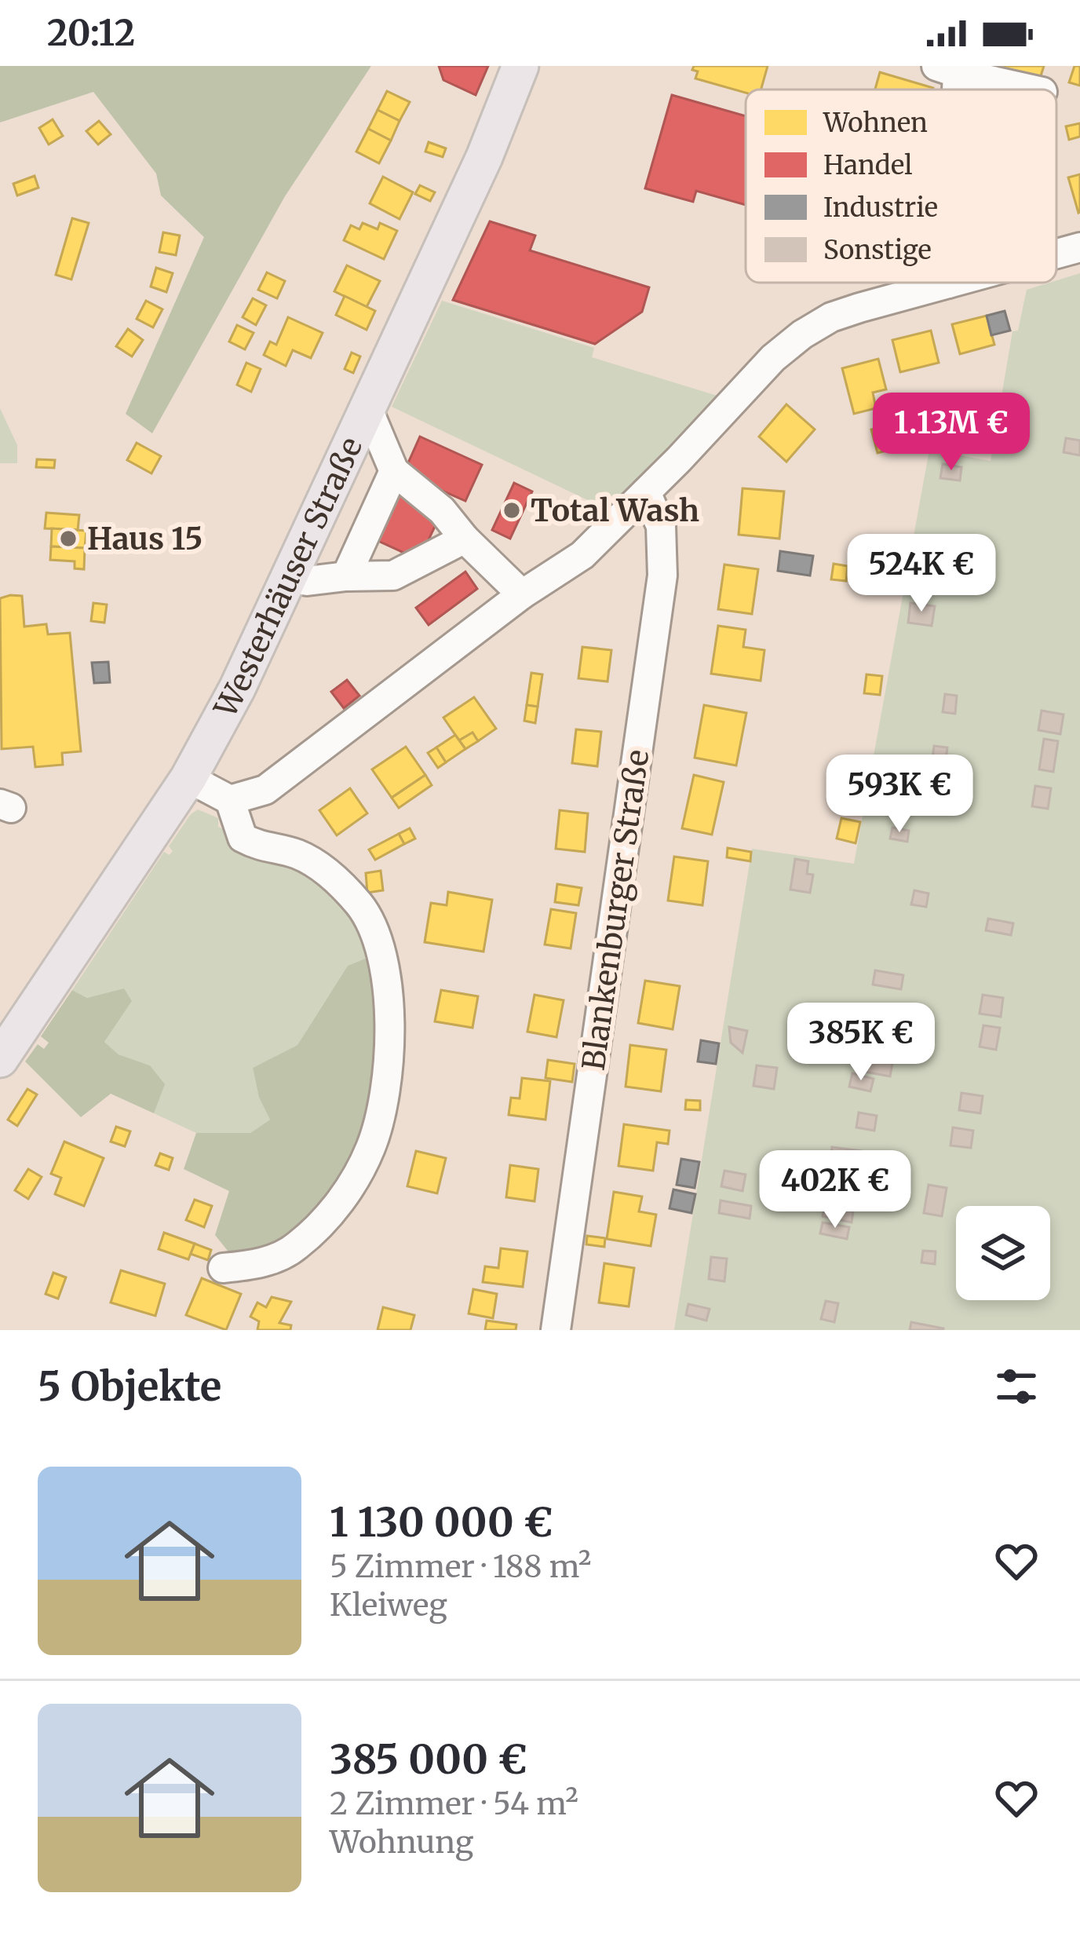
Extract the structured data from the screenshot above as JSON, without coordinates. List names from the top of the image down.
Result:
{
  "streets": {
    "main road": ["Westerhäuser Straße"],
    "street": ["Blankenburger Straße"]
  },
  "places": ["Total Wash", "Haus 15"],
  "legend": [
    "Wohnen",
    "Handel",
    "Industrie",
    "Sonstige"
  ],
  "page": {
    "status": "20:12",
    "price": [
      "1.13M €",
      "524K €",
      "593K €",
      "385K €",
      "402K €"
    ],
    "heading": "5 Objekte",
    "list": [
      {
        "name": "1 130 000 €",
        "note": "5 Zimmer · 188 m² · Kleiweg"
      },
      {
        "name": "385 000 €",
        "note": "2 Zimmer · 54 m² · Wohnung"
      }
    ]
  }
}
